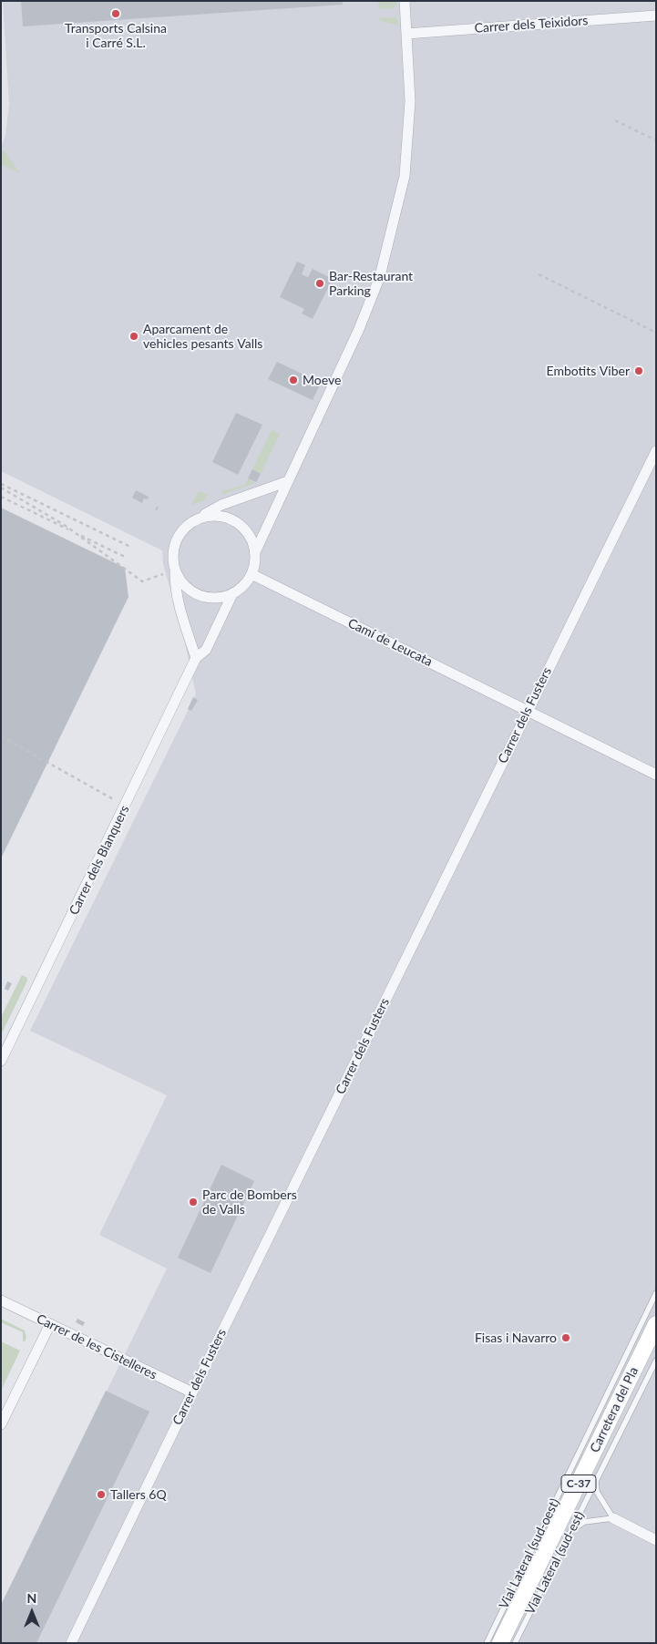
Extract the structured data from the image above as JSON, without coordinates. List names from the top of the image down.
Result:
{
  "streets": {
    "main road": ["Carretera del Pla", "C-37"],
    "street": [
      "Carrer dels Teixidors",
      "Camí de Leucata",
      "Carrer dels Fusters",
      "Carrer dels Blanquers",
      "Carrer de les Cistelleres"
    ],
    "lane": ["Vial Lateral (sud-oest)", "Vial Lateral (sud-est)"]
  },
  "crossings": [
    ["Camí de Leucata", "Carrer dels Fusters"],
    ["Camí de Leucata", "Carrer dels Blanquers"],
    ["Carrer dels Fusters", "Carrer de les Cistelleres"]
  ],
  "places": [
    "Transports Calsina i Carré S.L.",
    "Bar-Restaurant Parking",
    "Aparcament de vehicles pesants Valls",
    "Embotits Viber",
    "Moeve",
    "Parc de Bombers de Valls",
    "Fisas i Navarro",
    "Tallers 6Q"
  ],
  "north": "top"
}
